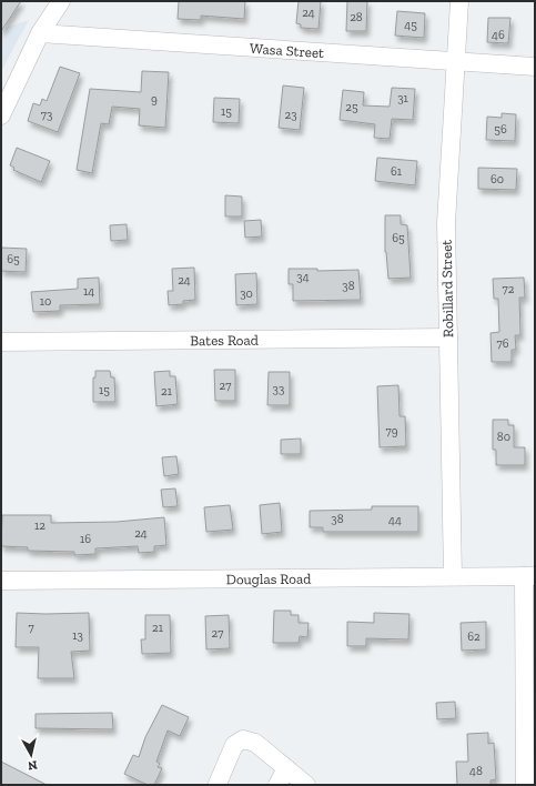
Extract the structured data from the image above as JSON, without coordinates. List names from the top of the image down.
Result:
{
  "streets": {
    "street": [
      "Wasa Street",
      "Robillard Street",
      "Bates Road",
      "Douglas Road"
    ]
  },
  "crossings": [
    ["Wasa Street", "Robillard Street"],
    ["Robillard Street", "Bates Road"],
    ["Robillard Street", "Douglas Road"]
  ],
  "house_numbers": [
    "24",
    "28",
    "45",
    "46",
    "31",
    "9",
    "25",
    "15",
    "73",
    "23",
    "56",
    "61",
    "60",
    "65",
    "65",
    "34",
    "24",
    "38",
    "72",
    "14",
    "30",
    "10",
    "76",
    "27",
    "33",
    "15",
    "21",
    "79",
    "80",
    "38",
    "44",
    "12",
    "24",
    "16",
    "7",
    "21",
    "27",
    "13",
    "62",
    "48"
  ],
  "north": "bottom"
}
